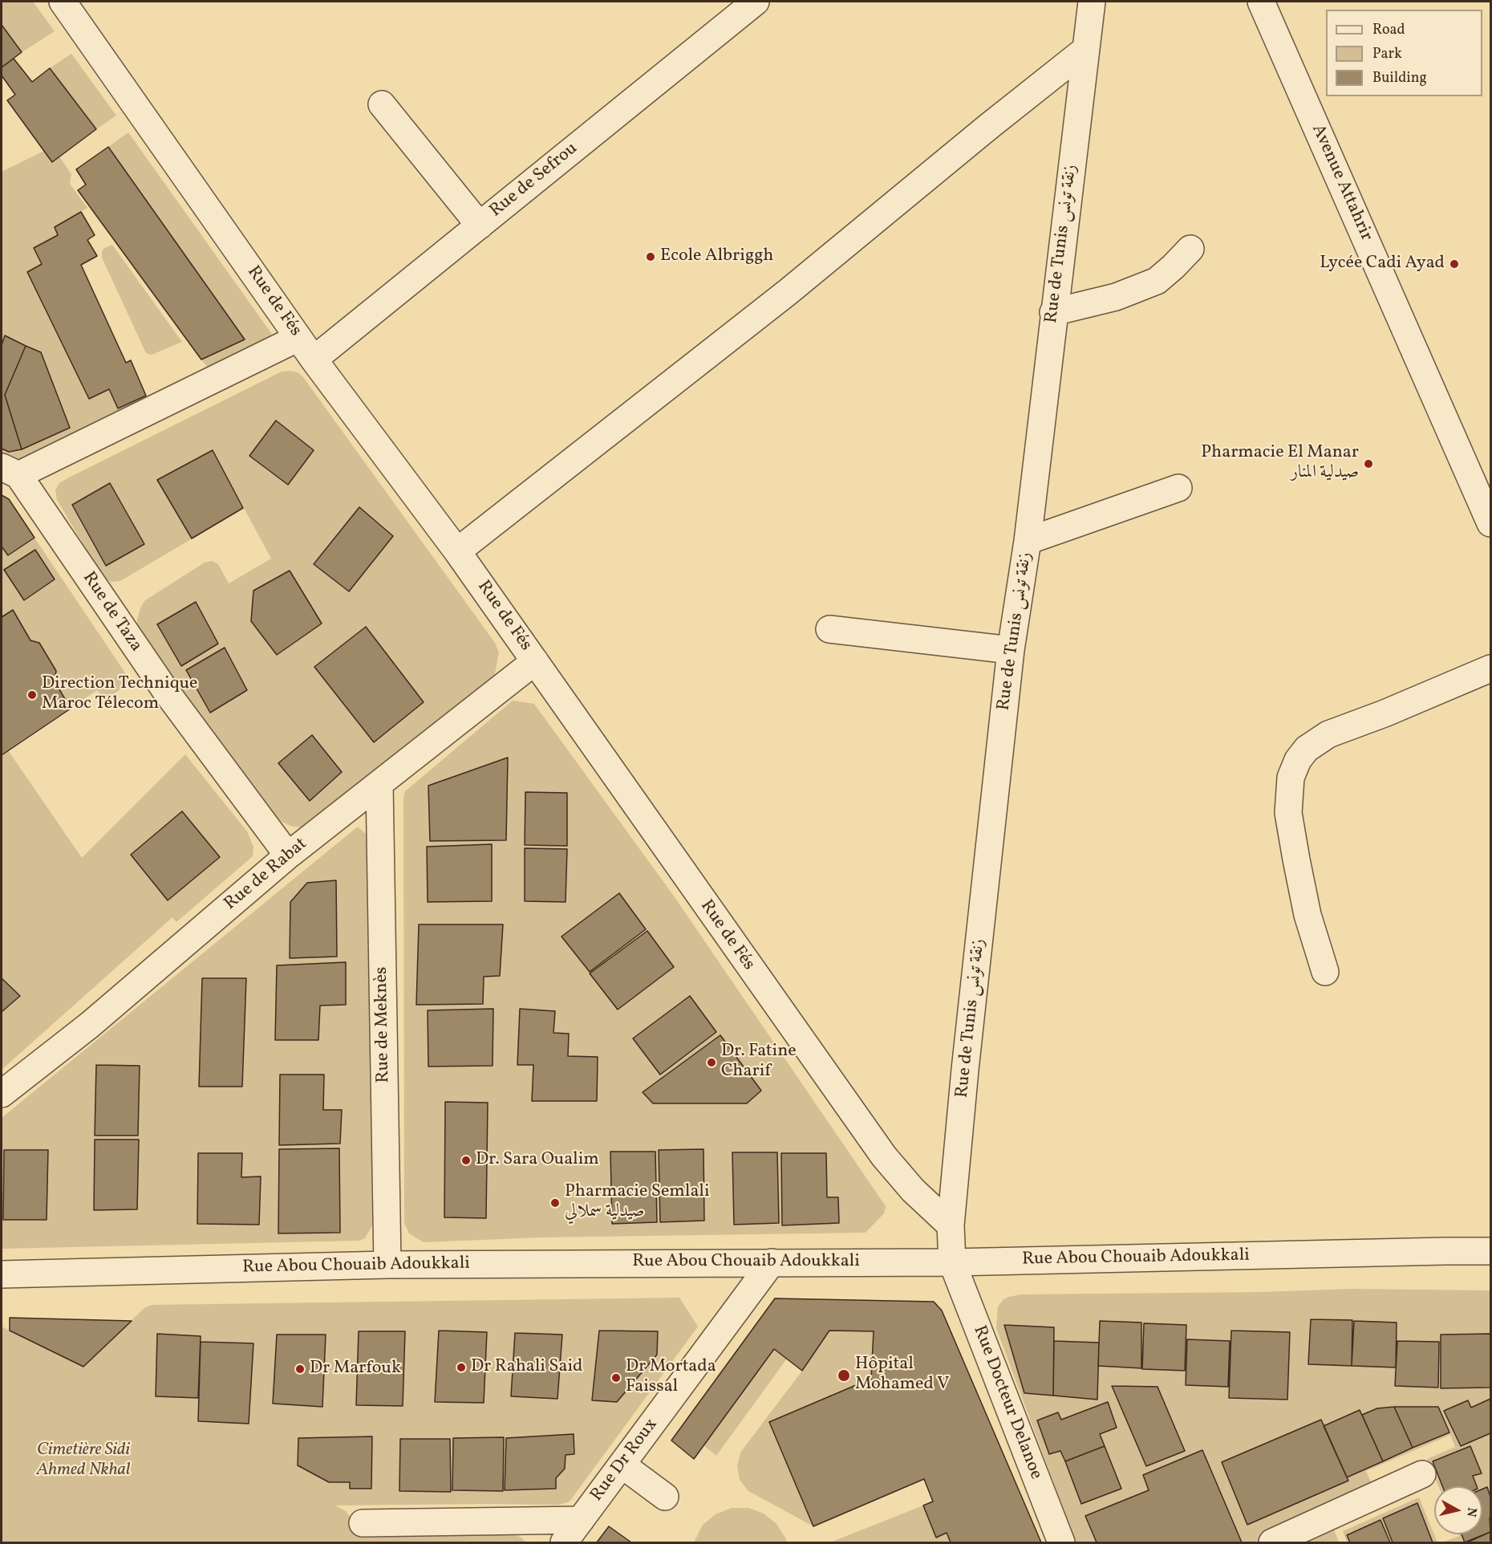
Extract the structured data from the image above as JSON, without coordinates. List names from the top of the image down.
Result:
{
  "streets": {
    "street": [
      "Rue de Sefrou",
      "Avenue Attahrir",
      "Rue de Tunis زنقة تونس",
      "Rue de Fés",
      "Rue de Taza",
      "Rue de Rabat",
      "Rue de Meknès",
      "Rue Abou Chouaib Adoukkali",
      "Rue Docteur Delanoe",
      "Rue Dr Roux"
    ]
  },
  "crossings": [
    ["Rue de Sefrou", "Rue de Fés"],
    ["Rue de Tunis زنقة تونس", "Rue de Fés"],
    ["Rue de Tunis زنقة تونس", "Rue Abou Chouaib Adoukkali"],
    ["Rue de Tunis زنقة تونس", "Rue Docteur Delanoe"],
    ["Rue de Fés", "Rue de Rabat"],
    ["Rue de Taza", "Rue de Rabat"],
    ["Rue de Rabat", "Rue de Meknès"],
    ["Rue de Meknès", "Rue Abou Chouaib Adoukkali"],
    ["Rue Abou Chouaib Adoukkali", "Rue Docteur Delanoe"],
    ["Rue Abou Chouaib Adoukkali", "Rue Dr Roux"]
  ],
  "parks": ["Cimetière Sidi Ahmed Nkhal"],
  "places": [
    "Ecole Albriggh",
    "Lycée Cadi Ayad",
    "Pharmacie El Manar صيدلية المنار",
    "Direction Technique Maroc Télecom",
    "Dr. Fatine Charif",
    "Dr. Sara Oualim",
    "Pharmacie Semlali صيدلية سملالي",
    "Dr Rahali Said",
    "Dr Marfouk",
    "Hôpital Mohamed V",
    "Dr Mortada Faissal"
  ],
  "legend": ["Road", "Park", "Building"],
  "north": "right"
}
